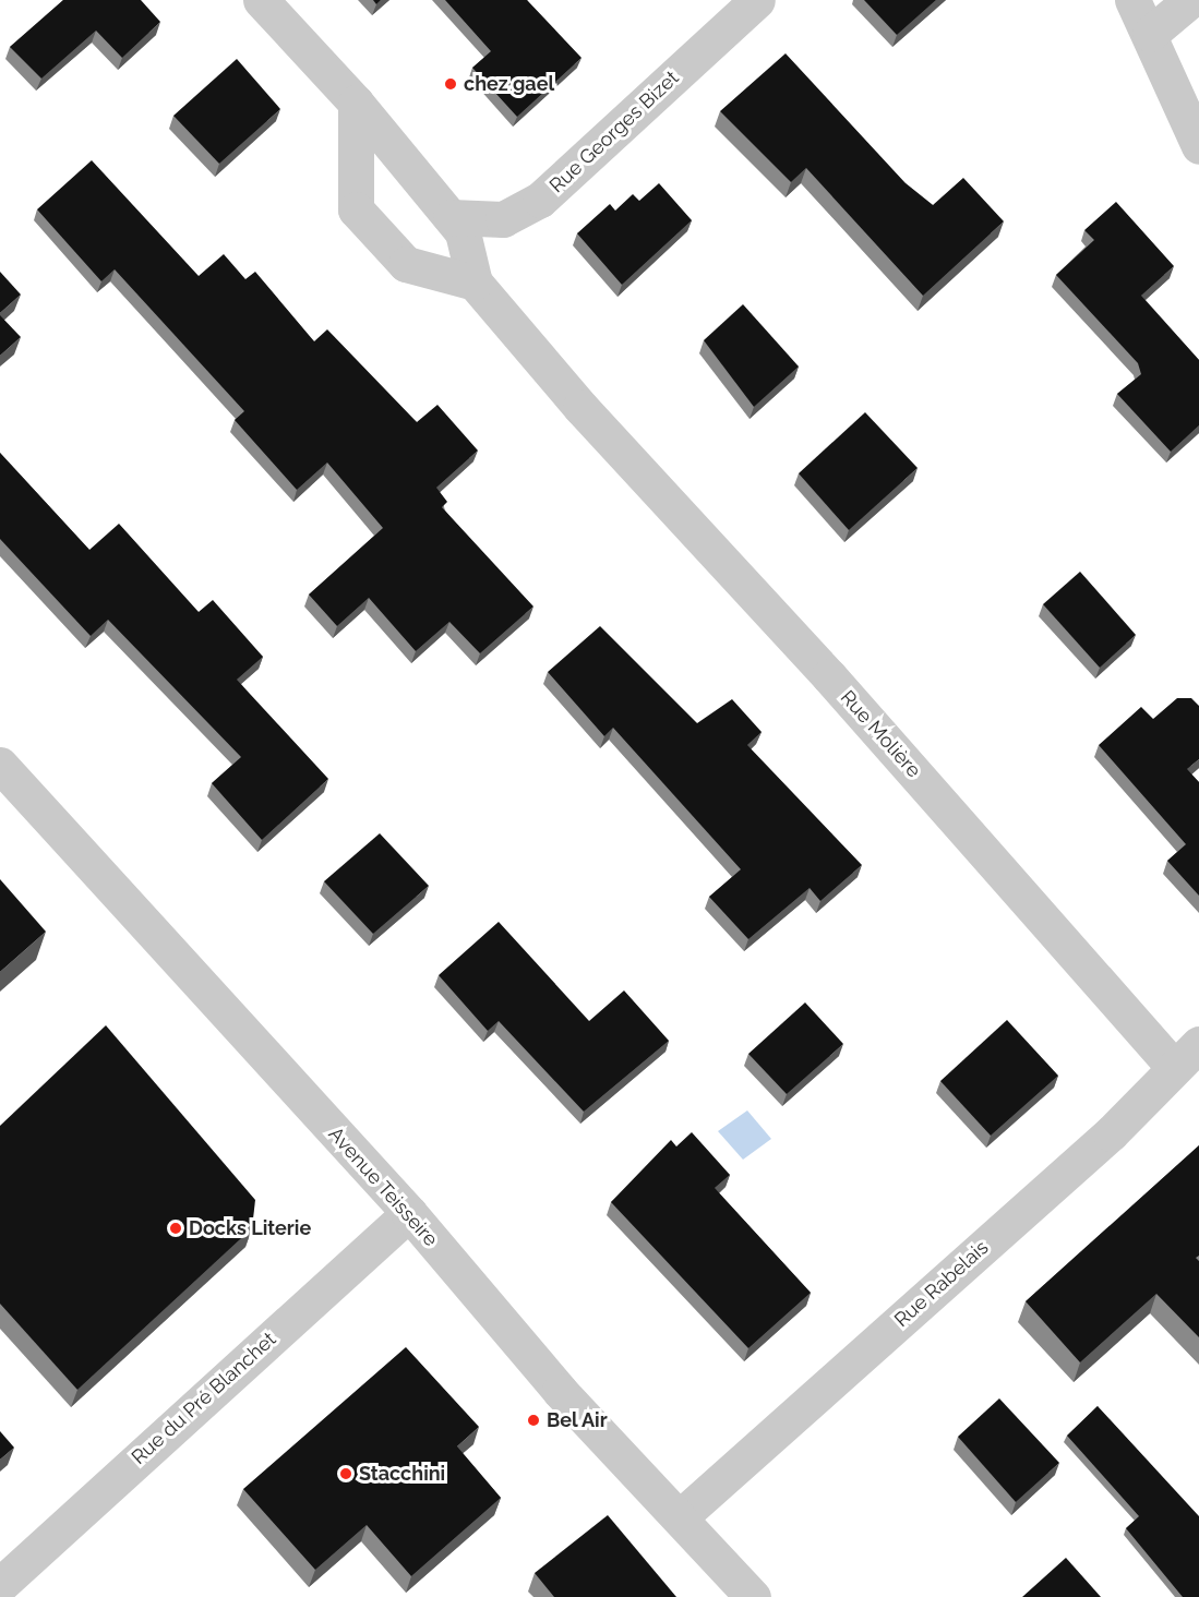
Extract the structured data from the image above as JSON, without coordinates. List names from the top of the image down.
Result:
{
  "streets": {
    "street": [
      "Rue Georges Bizet",
      "Rue Molière",
      "Avenue Teisseire",
      "Rue Rabelais",
      "Rue du Pré Blanchet"
    ]
  },
  "crossings": [
    ["Rue Molière", "Rue Rabelais"],
    ["Avenue Teisseire", "Rue Rabelais"],
    ["Avenue Teisseire", "Rue du Pré Blanchet"]
  ],
  "places": [
    "chez gael",
    "Docks Literie",
    "Bel Air",
    "Stacchini"
  ]
}
